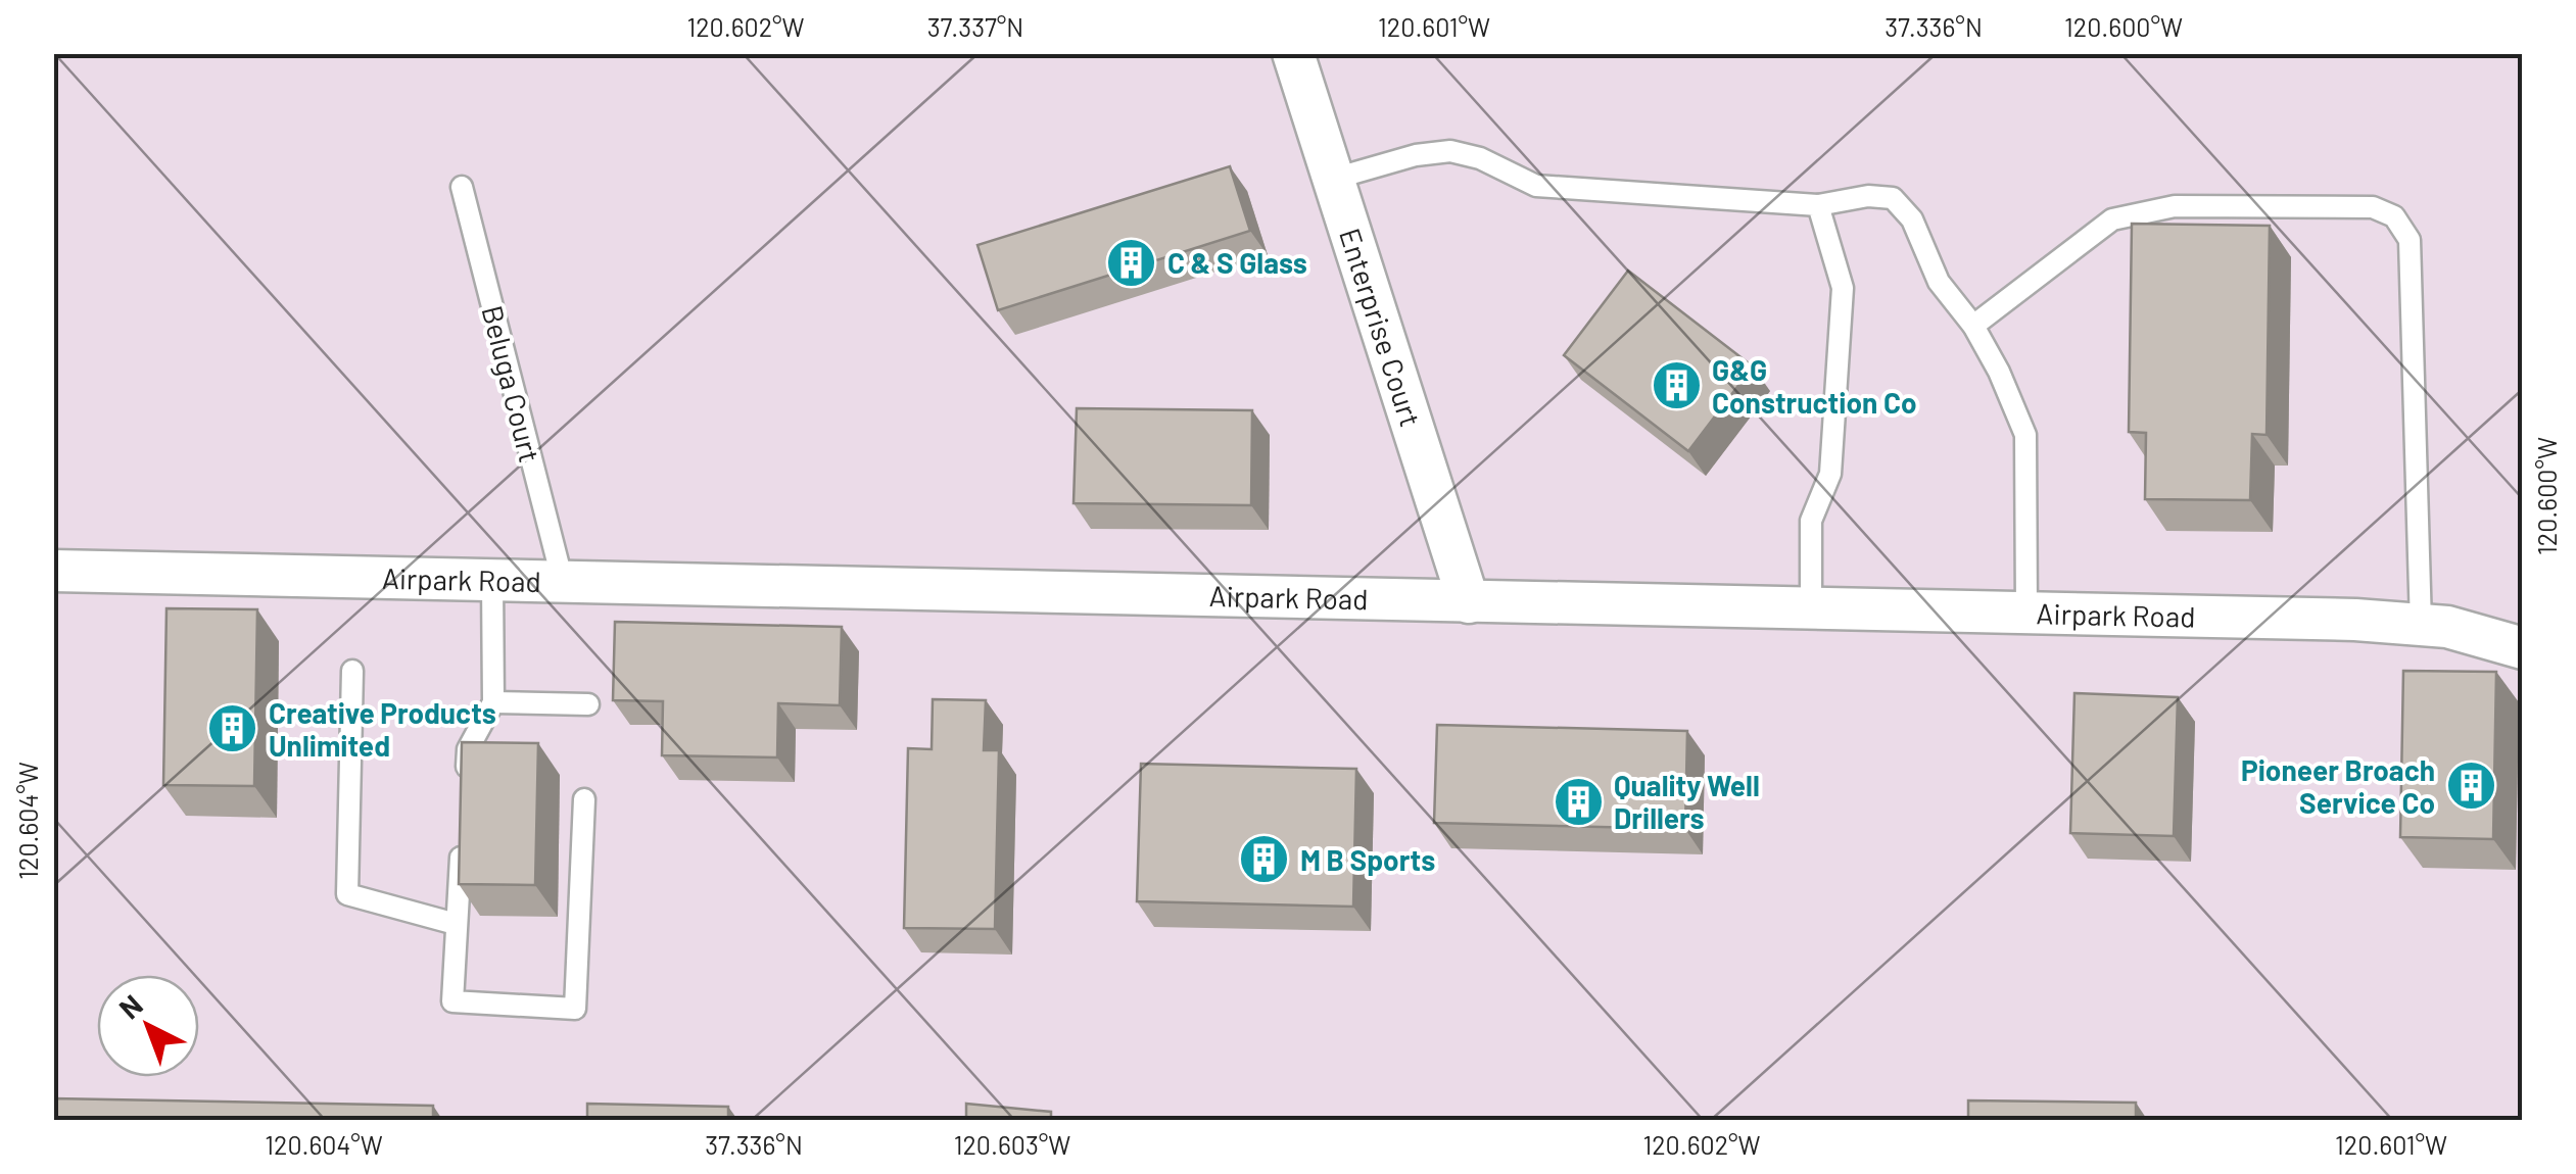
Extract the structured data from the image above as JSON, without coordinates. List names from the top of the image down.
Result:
{
  "streets": {
    "street": ["Enterprise Court", "Airpark Road"],
    "lane": ["Beluga Court"]
  },
  "crossings": [
    ["Enterprise Court", "Airpark Road"],
    ["Beluga Court", "Airpark Road"]
  ],
  "places": {
    "building": [
      "C & S Glass",
      "G&G Construction Co",
      "Creative Products Unlimited",
      "Pioneer Broach Service Co",
      "Quality Well Drillers",
      "M B Sports"
    ]
  },
  "north": "top left",
  "coordinates": [
    "120.602°W",
    "37.337°N",
    "120.601°W",
    "37.336°N",
    "120.600°W",
    "120.604°W",
    "120.603°W"
  ]
}
